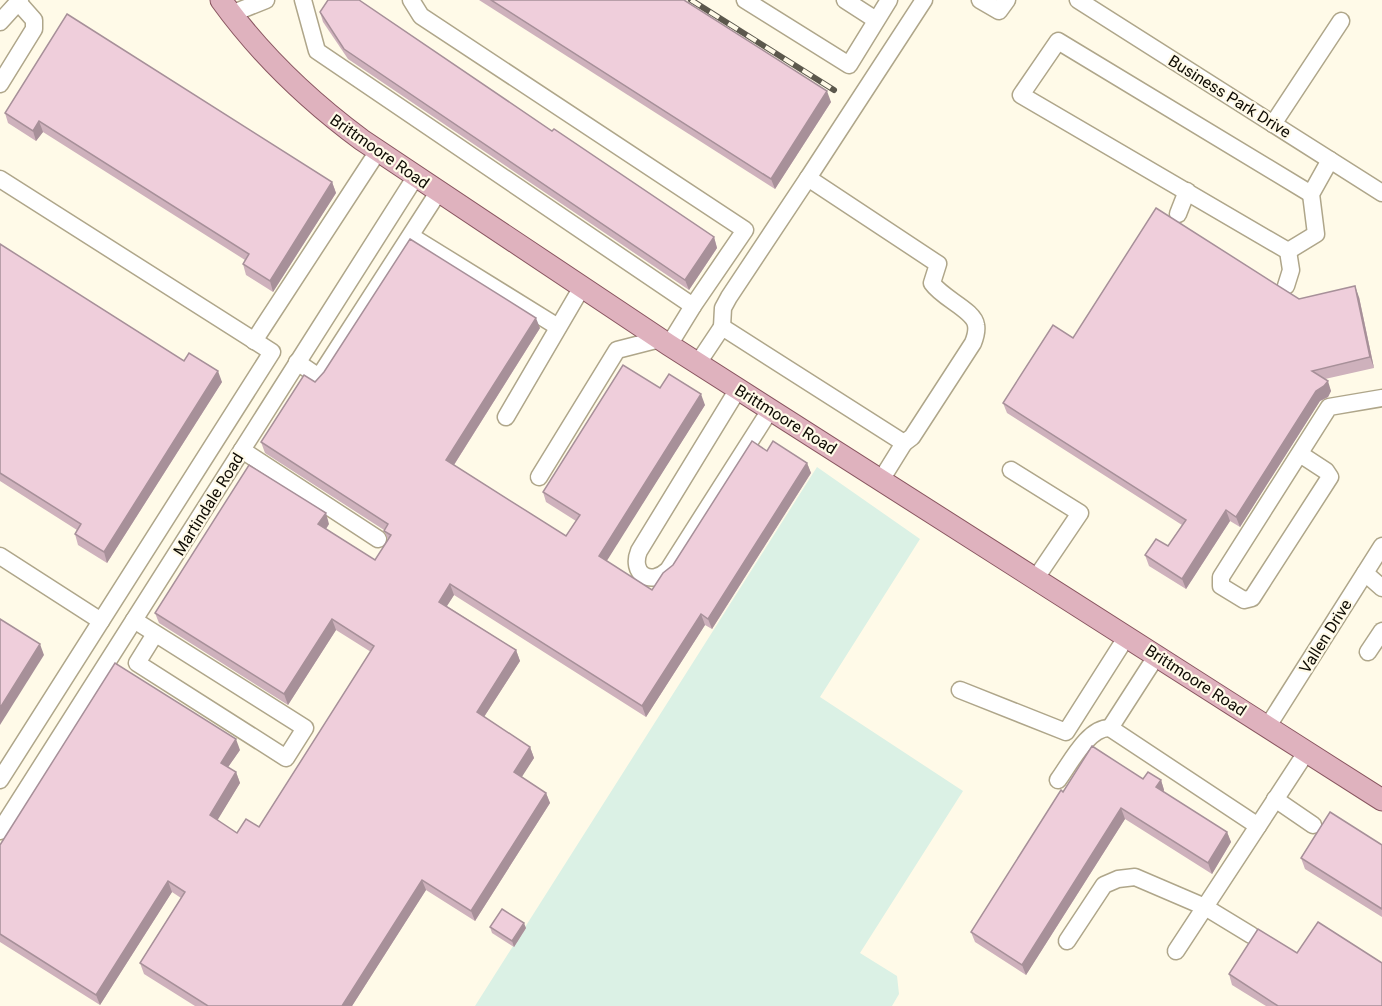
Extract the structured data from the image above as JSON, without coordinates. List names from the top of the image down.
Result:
{
  "streets": {
    "main road": ["Brittmoore Road"],
    "street": ["Business Park Drive", "Martindale Road", "Vallen Drive"]
  },
  "crossings": [
    ["Brittmoore Road", "Martindale Road"],
    ["Brittmoore Road", "Vallen Drive"]
  ]
}
